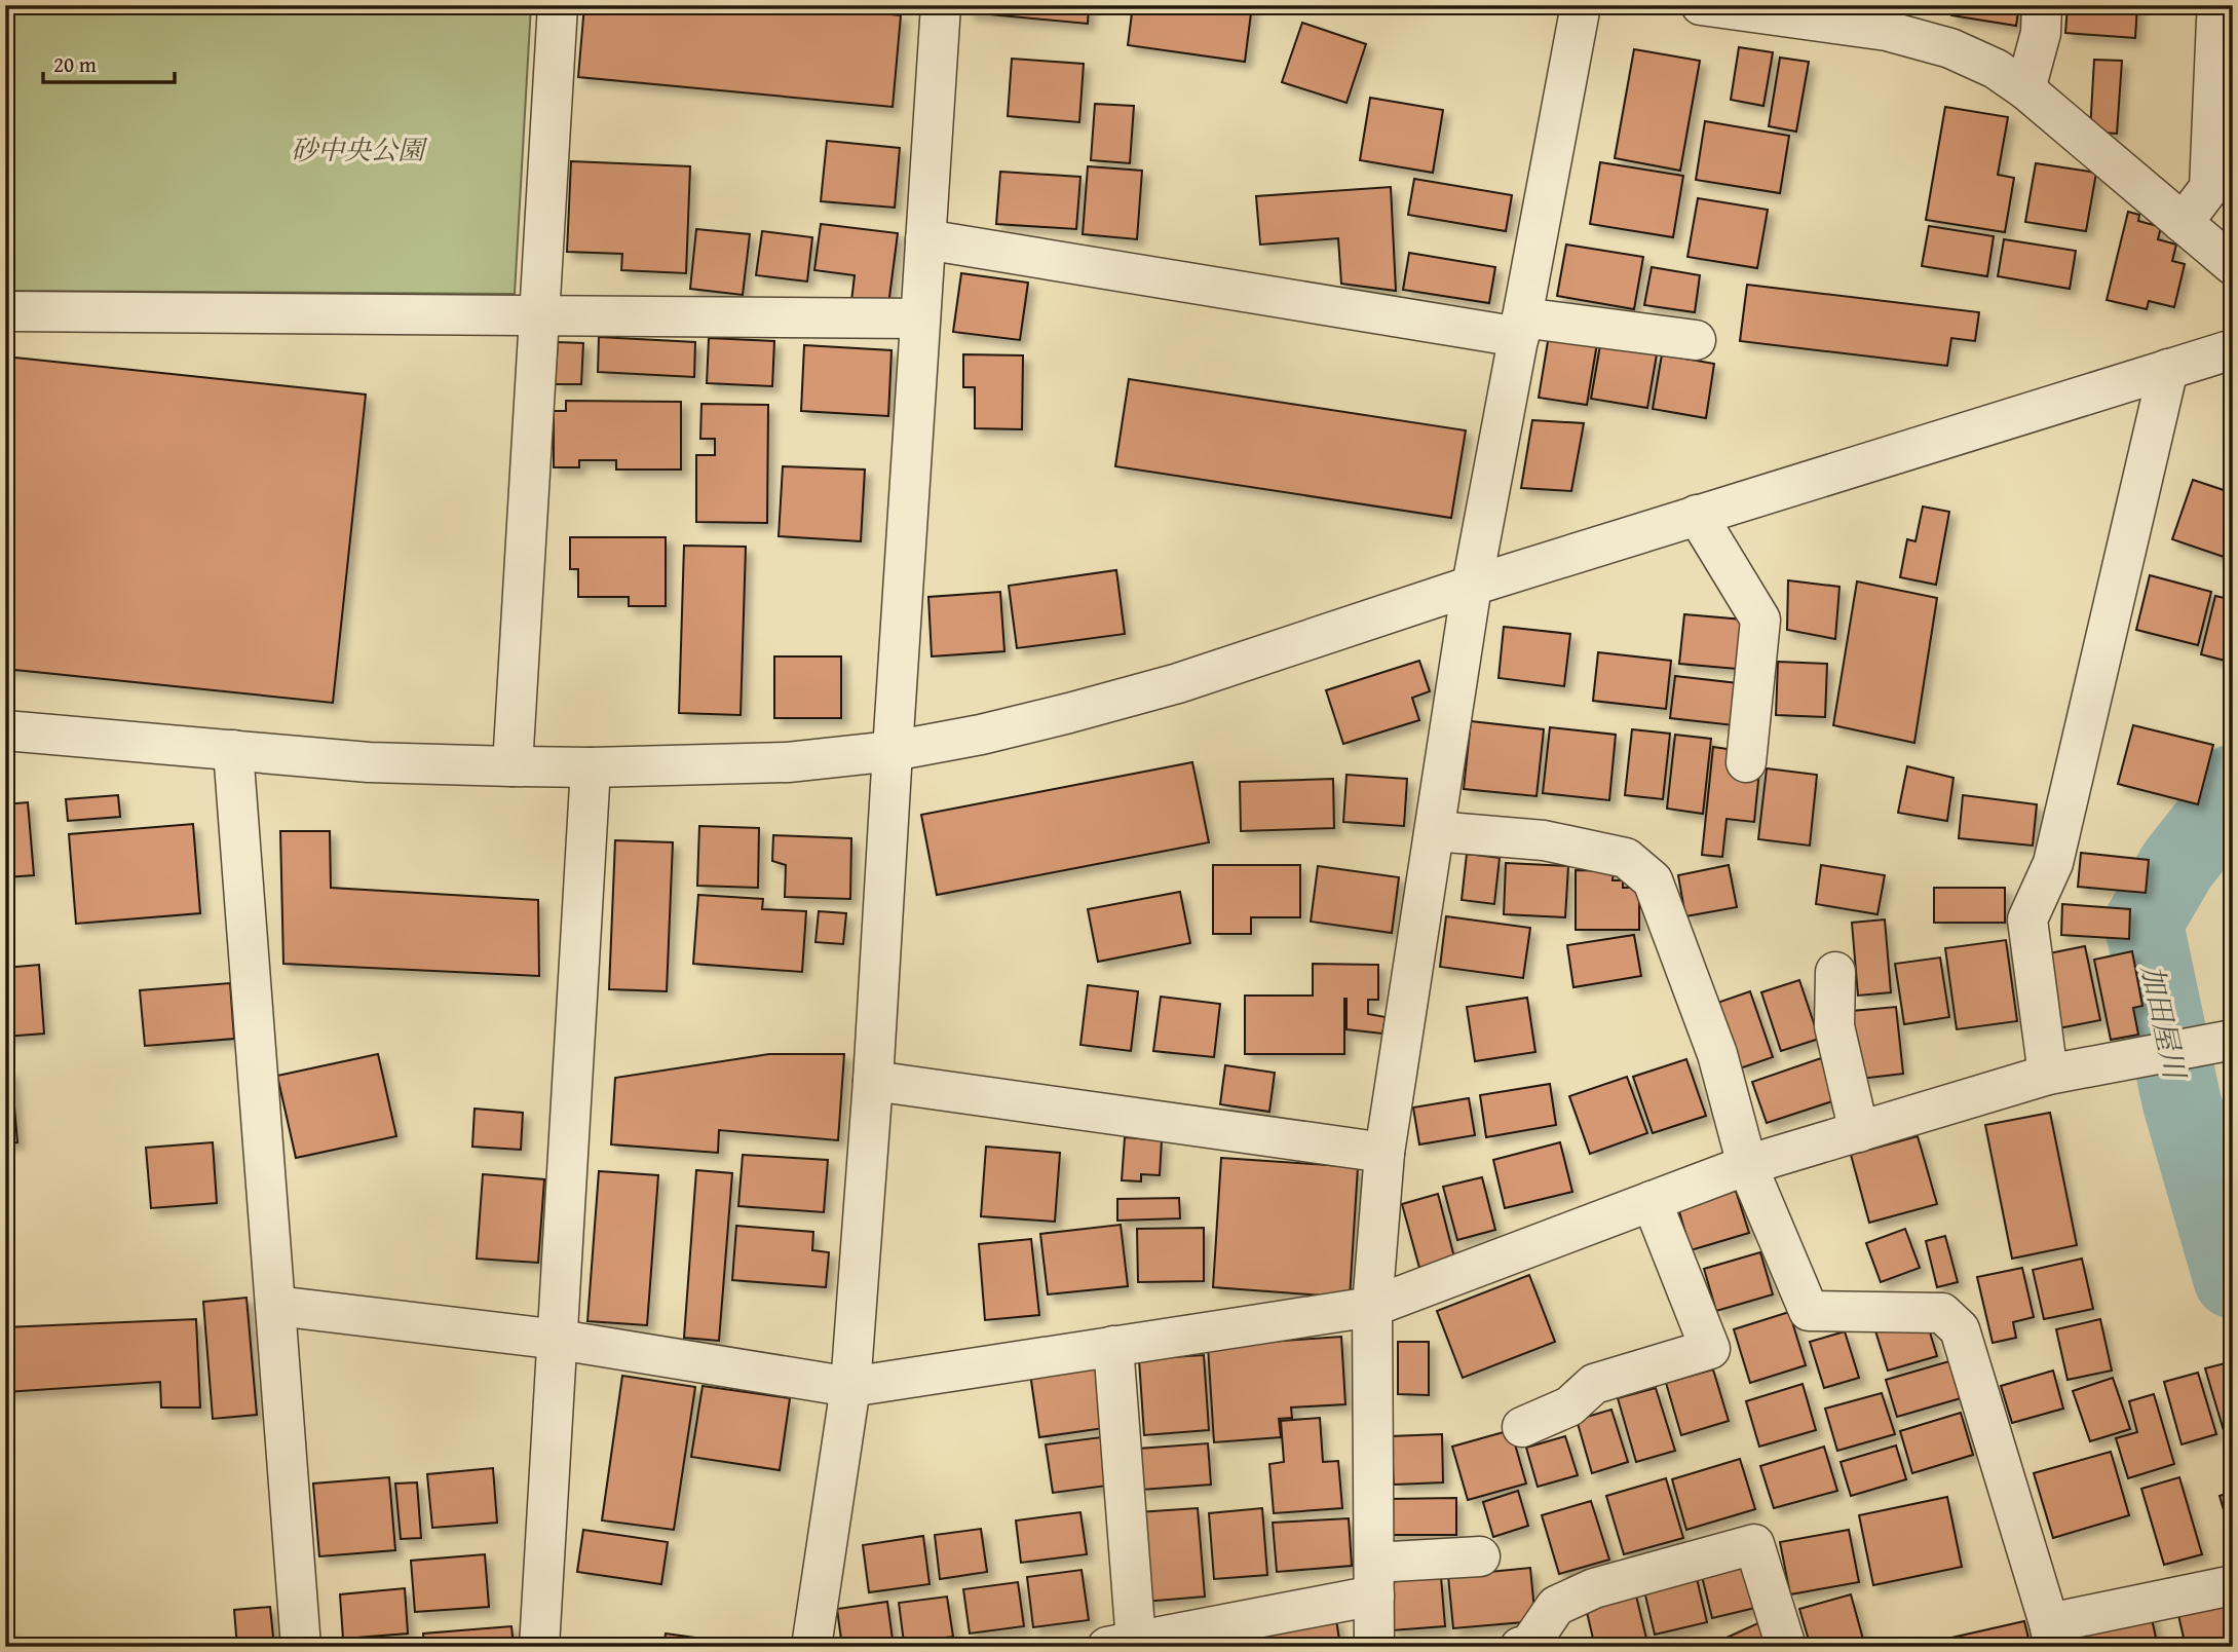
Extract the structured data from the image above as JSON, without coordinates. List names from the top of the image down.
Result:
{
  "water": ["加田屋川"],
  "parks": ["砂中央公園"],
  "scale_bar": "20 m"
}
